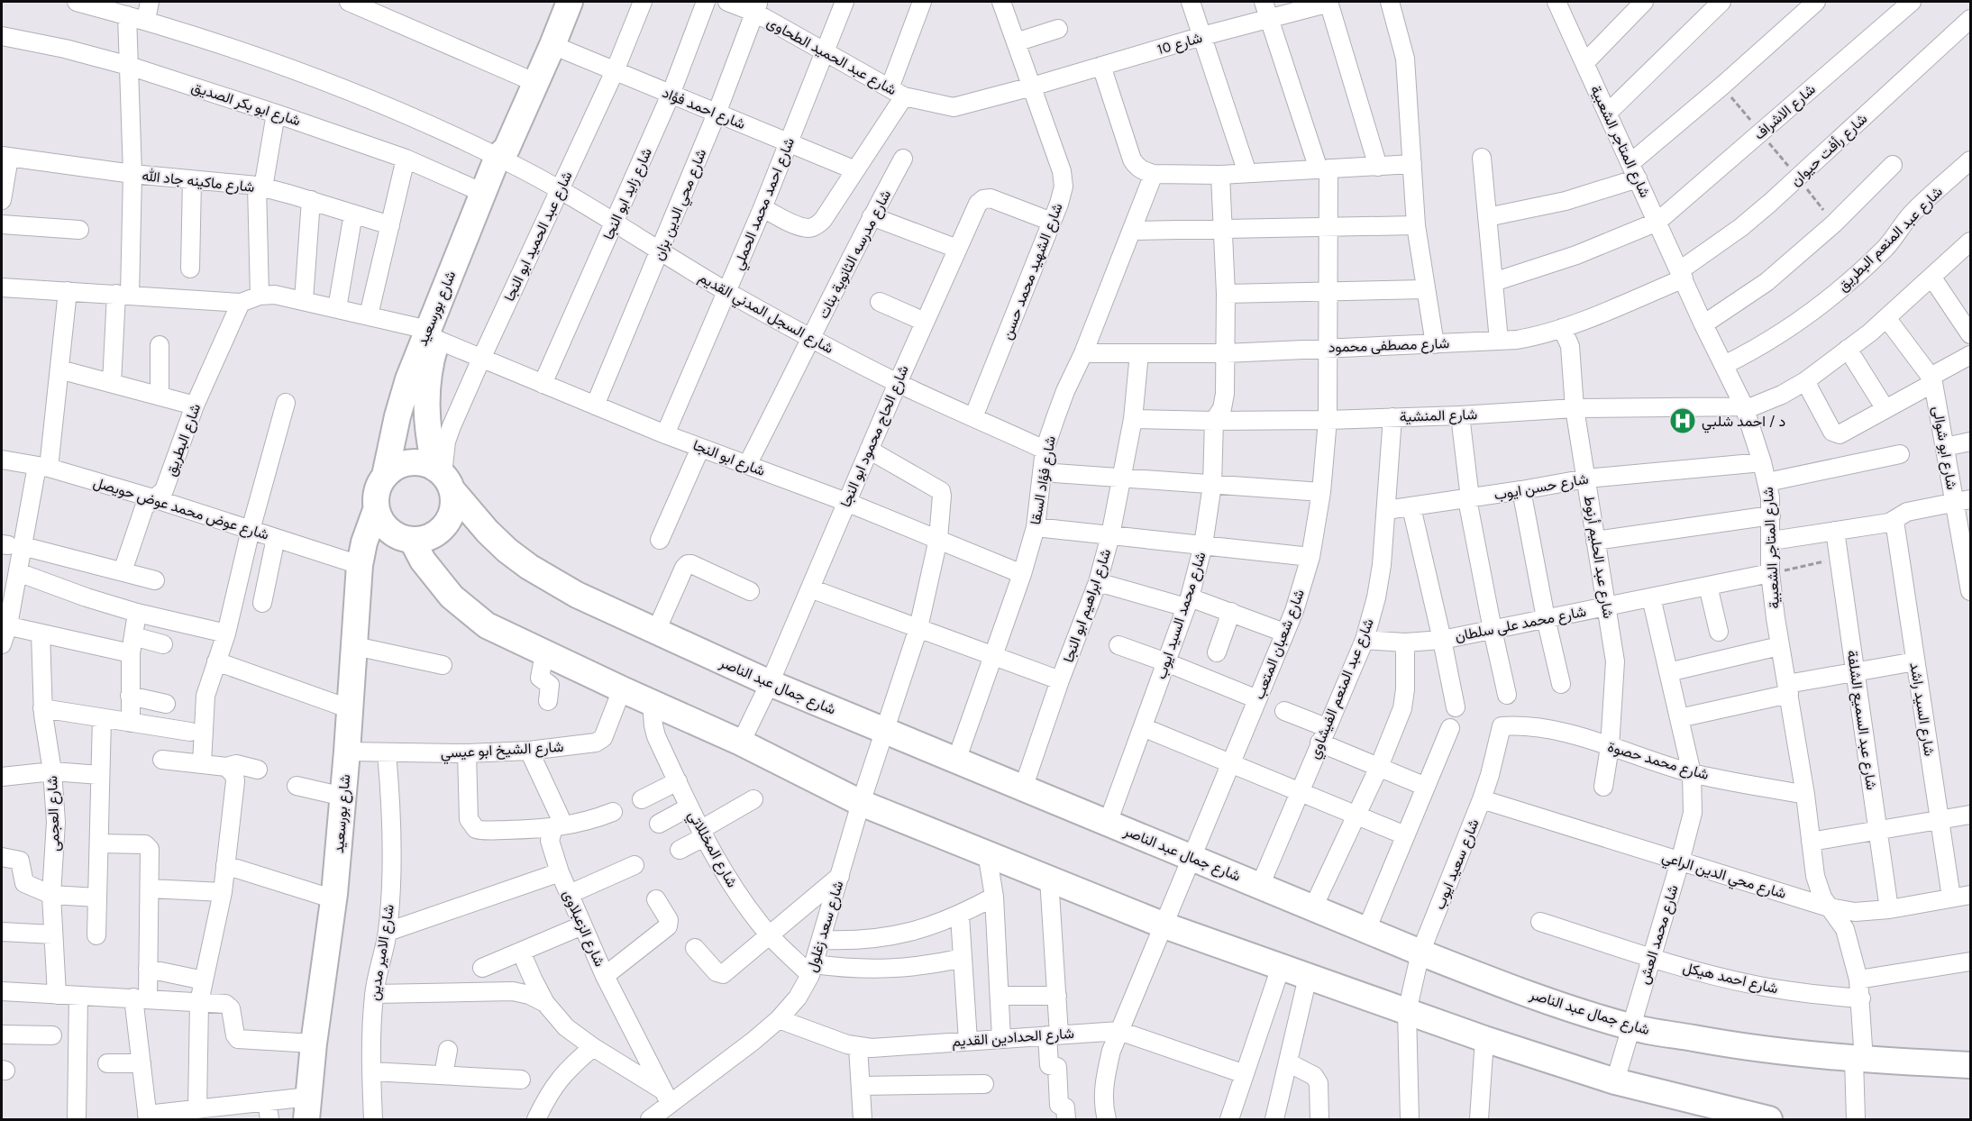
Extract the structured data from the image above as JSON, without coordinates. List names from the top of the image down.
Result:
{
  "streets": {
    "street": [
      "شارع 10",
      "شارع عبد الحميد الطحاوى",
      "شارع ابو بكر الصديق",
      "شارع احمد فؤاد",
      "شارع الاشراف",
      "شارع المتاجر الشعبية",
      "شارع رأفت حيوان",
      "شارع ماكينه جاد الله",
      "شارع زايد ابو النجا",
      "شارع احمد محمد الحملي",
      "شارع محي الدين بزان",
      "شارع عبد الحميد ابو النجا",
      "شارع عبد المنعم البطريق",
      "شارع مدرسه الثانوية بنات",
      "شارع الشهيد محمد حسن",
      "شارع بورسعيد",
      "شارع السجل المدني القديم",
      "شارع مصطفى محمود",
      "شارع المنشية",
      "شارع الحاج محمود ابو النجا",
      "شارع البطريق",
      "شارع ابو شوالى",
      "شارع ابو النجا",
      "شارع فؤاد السقا",
      "شارع حسن ايوب",
      "شارع عوض محمد عوض حويصل",
      "شارع عبد الحليم أرنوط",
      "شارع ابراهيم ابو النجا",
      "شارع محمد السيد ايوب",
      "شارع محمد على سلطان",
      "شارع شعبان المتعب",
      "شارع جمال عبد الناصر",
      "شارع عبد المنعم الفيشاوي",
      "شارع السيد راشد",
      "شارع عبد السميع الشلفة",
      "شارع الشيخ ابو عيسي",
      "شارع محمد حصوة",
      "شارع العجمى",
      "شارع المخللاتي",
      "شارع سعيد ايوب",
      "شارع محي الدين الراعي",
      "شارع سعد زغلول",
      "شارع الزعبلاوى",
      "شارع محمد العش",
      "شارع الامير مدين",
      "شارع احمد هيكل",
      "شارع الحدادين القديم"
    ]
  },
  "crossings": [
    ["شارع 10", "شارع عبد الحميد الطحاوى"],
    ["شارع 10", "شارع الشهيد محمد حسن"],
    ["شارع 10", "شارع شعبان المتعب"],
    ["شارع عبد الحميد الطحاوى", "شارع احمد محمد الحملي"],
    ["شارع عبد الحميد الطحاوى", "شارع محي الدين بزان"],
    ["شارع عبد الحميد الطحاوى", "شارع الشهيد محمد حسن"],
    ["شارع ابو بكر الصديق", "شارع بورسعيد"],
    ["شارع احمد فؤاد", "شارع زايد ابو النجا"],
    ["شارع احمد فؤاد", "شارع احمد محمد الحملي"],
    ["شارع احمد فؤاد", "شارع محي الدين بزان"],
    ["شارع احمد فؤاد", "شارع عبد الحميد ابو النجا"],
    ["شارع احمد فؤاد", "شارع بورسعيد"],
    ["شارع الاشراف", "شارع المتاجر الشعبية"],
    ["شارع المتاجر الشعبية", "شارع رأفت حيوان"],
    ["شارع المتاجر الشعبية", "شارع عبد المنعم البطريق"],
    ["شارع المتاجر الشعبية", "شارع مصطفى محمود"],
    ["شارع المتاجر الشعبية", "شارع المنشية"],
    ["شارع المتاجر الشعبية", "شارع حسن ايوب"],
    ["شارع المتاجر الشعبية", "شارع محمد على سلطان"],
    ["شارع المتاجر الشعبية", "شارع جمال عبد الناصر"],
    ["شارع المتاجر الشعبية", "شارع محمد حصوة"],
    ["شارع المتاجر الشعبية", "شارع محي الدين الراعي"],
    ["شارع المتاجر الشعبية", "شارع احمد هيكل"],
    ["شارع رأفت حيوان", "شارع مصطفى محمود"],
    ["شارع زايد ابو النجا", "شارع السجل المدني القديم"],
    ["شارع زايد ابو النجا", "شارع ابو النجا"],
    ["شارع احمد محمد الحملي", "شارع السجل المدني القديم"],
    ["شارع احمد محمد الحملي", "شارع ابو النجا"],
    ["شارع محي الدين بزان", "شارع السجل المدني القديم"],
    ["شارع محي الدين بزان", "شارع ابو النجا"],
    ["شارع عبد الحميد ابو النجا", "شارع بورسعيد"],
    ["شارع عبد الحميد ابو النجا", "شارع السجل المدني القديم"],
    ["شارع عبد الحميد ابو النجا", "شارع ابو النجا"],
    ["شارع عبد الحميد ابو النجا", "شارع جمال عبد الناصر"],
    ["شارع مدرسه الثانوية بنات", "شارع السجل المدني القديم"],
    ["شارع مدرسه الثانوية بنات", "شارع ابو النجا"],
    ["شارع الشهيد محمد حسن", "شارع السجل المدني القديم"],
    ["شارع الشهيد محمد حسن", "شارع الحاج محمود ابو النجا"],
    ["شارع بورسعيد", "شارع السجل المدني القديم"],
    ["شارع بورسعيد", "شارع ابو النجا"],
    ["شارع بورسعيد", "شارع عوض محمد عوض حويصل"],
    ["شارع بورسعيد", "شارع جمال عبد الناصر"],
    ["شارع بورسعيد", "شارع الشيخ ابو عيسي"],
    ["شارع السجل المدني القديم", "شارع الحاج محمود ابو النجا"],
    ["شارع السجل المدني القديم", "شارع فؤاد السقا"],
    ["شارع مصطفى محمود", "شارع فؤاد السقا"],
    ["شارع مصطفى محمود", "شارع عبد الحليم أرنوط"],
    ["شارع مصطفى محمود", "شارع ابراهيم ابو النجا"],
    ["شارع مصطفى محمود", "شارع محمد السيد ايوب"],
    ["شارع مصطفى محمود", "شارع شعبان المتعب"],
    ["شارع المنشية", "شارع ابو شوالى"],
    ["شارع المنشية", "شارع عبد الحليم أرنوط"],
    ["شارع المنشية", "شارع ابراهيم ابو النجا"],
    ["شارع المنشية", "شارع محمد السيد ايوب"],
    ["شارع المنشية", "شارع شعبان المتعب"],
    ["شارع المنشية", "شارع عبد المنعم الفيشاوي"],
    ["شارع الحاج محمود ابو النجا", "شارع ابو النجا"],
    ["شارع الحاج محمود ابو النجا", "شارع جمال عبد الناصر"],
    ["شارع الحاج محمود ابو النجا", "شارع سعد زغلول"],
    ["شارع البطريق", "شارع عوض محمد عوض حويصل"],
    ["شارع ابو النجا", "شارع فؤاد السقا"],
    ["شارع ابو النجا", "شارع سعد زغلول"],
    ["شارع فؤاد السقا", "شارع جمال عبد الناصر"],
    ["شارع حسن ايوب", "شارع عبد الحليم أرنوط"],
    ["شارع حسن ايوب", "شارع عبد المنعم الفيشاوي"],
    ["شارع عبد الحليم أرنوط", "شارع محمد على سلطان"],
    ["شارع عبد الحليم أرنوط", "شارع محمد حصوة"],
    ["شارع ابراهيم ابو النجا", "شارع جمال عبد الناصر"],
    ["شارع محمد السيد ايوب", "شارع جمال عبد الناصر"],
    ["شارع محمد على سلطان", "شارع عبد المنعم الفيشاوي"],
    ["شارع محمد على سلطان", "شارع محمد العش"],
    ["شارع شعبان المتعب", "شارع جمال عبد الناصر"],
    ["شارع شعبان المتعب", "شارع الحدادين القديم"],
    ["شارع جمال عبد الناصر", "شارع عبد المنعم الفيشاوي"],
    ["شارع جمال عبد الناصر", "شارع سعيد ايوب"],
    ["شارع جمال عبد الناصر", "شارع سعد زغلول"],
    ["شارع جمال عبد الناصر", "شارع محمد العش"],
    ["شارع السيد راشد", "شارع محي الدين الراعي"],
    ["شارع عبد السميع الشلفة", "شارع محي الدين الراعي"],
    ["شارع الشيخ ابو عيسي", "شارع الزعبلاوى"],
    ["شارع الشيخ ابو عيسي", "شارع الامير مدين"],
    ["شارع محمد حصوة", "شارع سعيد ايوب"],
    ["شارع محمد حصوة", "شارع محمد العش"],
    ["شارع المخللاتي", "شارع سعد زغلول"],
    ["شارع سعيد ايوب", "شارع محي الدين الراعي"],
    ["شارع محي الدين الراعي", "شارع محمد العش"],
    ["شارع سعد زغلول", "شارع الزعبلاوى"],
    ["شارع سعد زغلول", "شارع الحدادين القديم"],
    ["شارع محمد العش", "شارع احمد هيكل"]
  ],
  "places": {
    "hospital": ["د / احمد شلبي"]
  }
}
